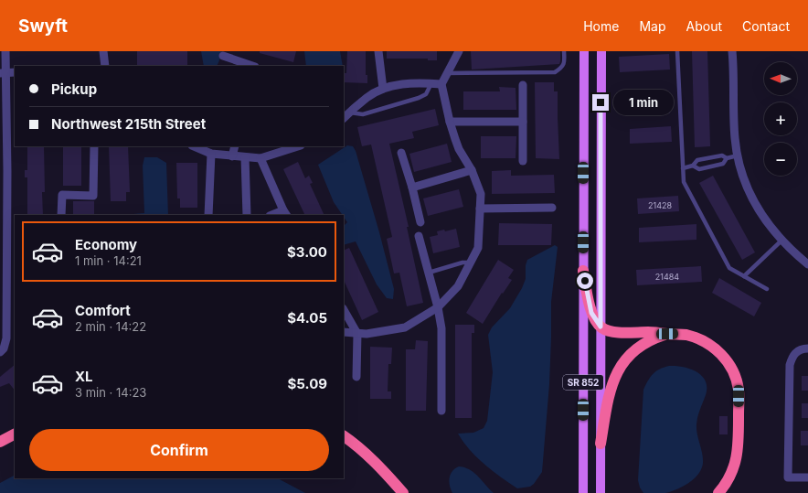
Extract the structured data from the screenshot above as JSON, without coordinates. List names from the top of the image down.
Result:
{
  "streets": {
    "main road": ["SR 852"]
  },
  "house_numbers": ["21428", "21484"],
  "north": "left",
  "page": {
    "header": "Swyft",
    "nav": [
      "Home",
      "Map",
      "About",
      "Contact"
    ],
    "map_buttons": ["+", "−"],
    "banner": ["Pickup", "Northwest 215th Street"],
    "bubble": "1 min",
    "list": [
      {
        "name": "Economy",
        "note": "1 min · 14:21",
        "value": "$3.00"
      },
      {
        "name": "Comfort",
        "note": "2 min · 14:22",
        "value": "$4.05"
      },
      {
        "name": "XL",
        "note": "3 min · 14:23",
        "value": "$5.09"
      }
    ],
    "buttons": "Confirm"
  }
}
